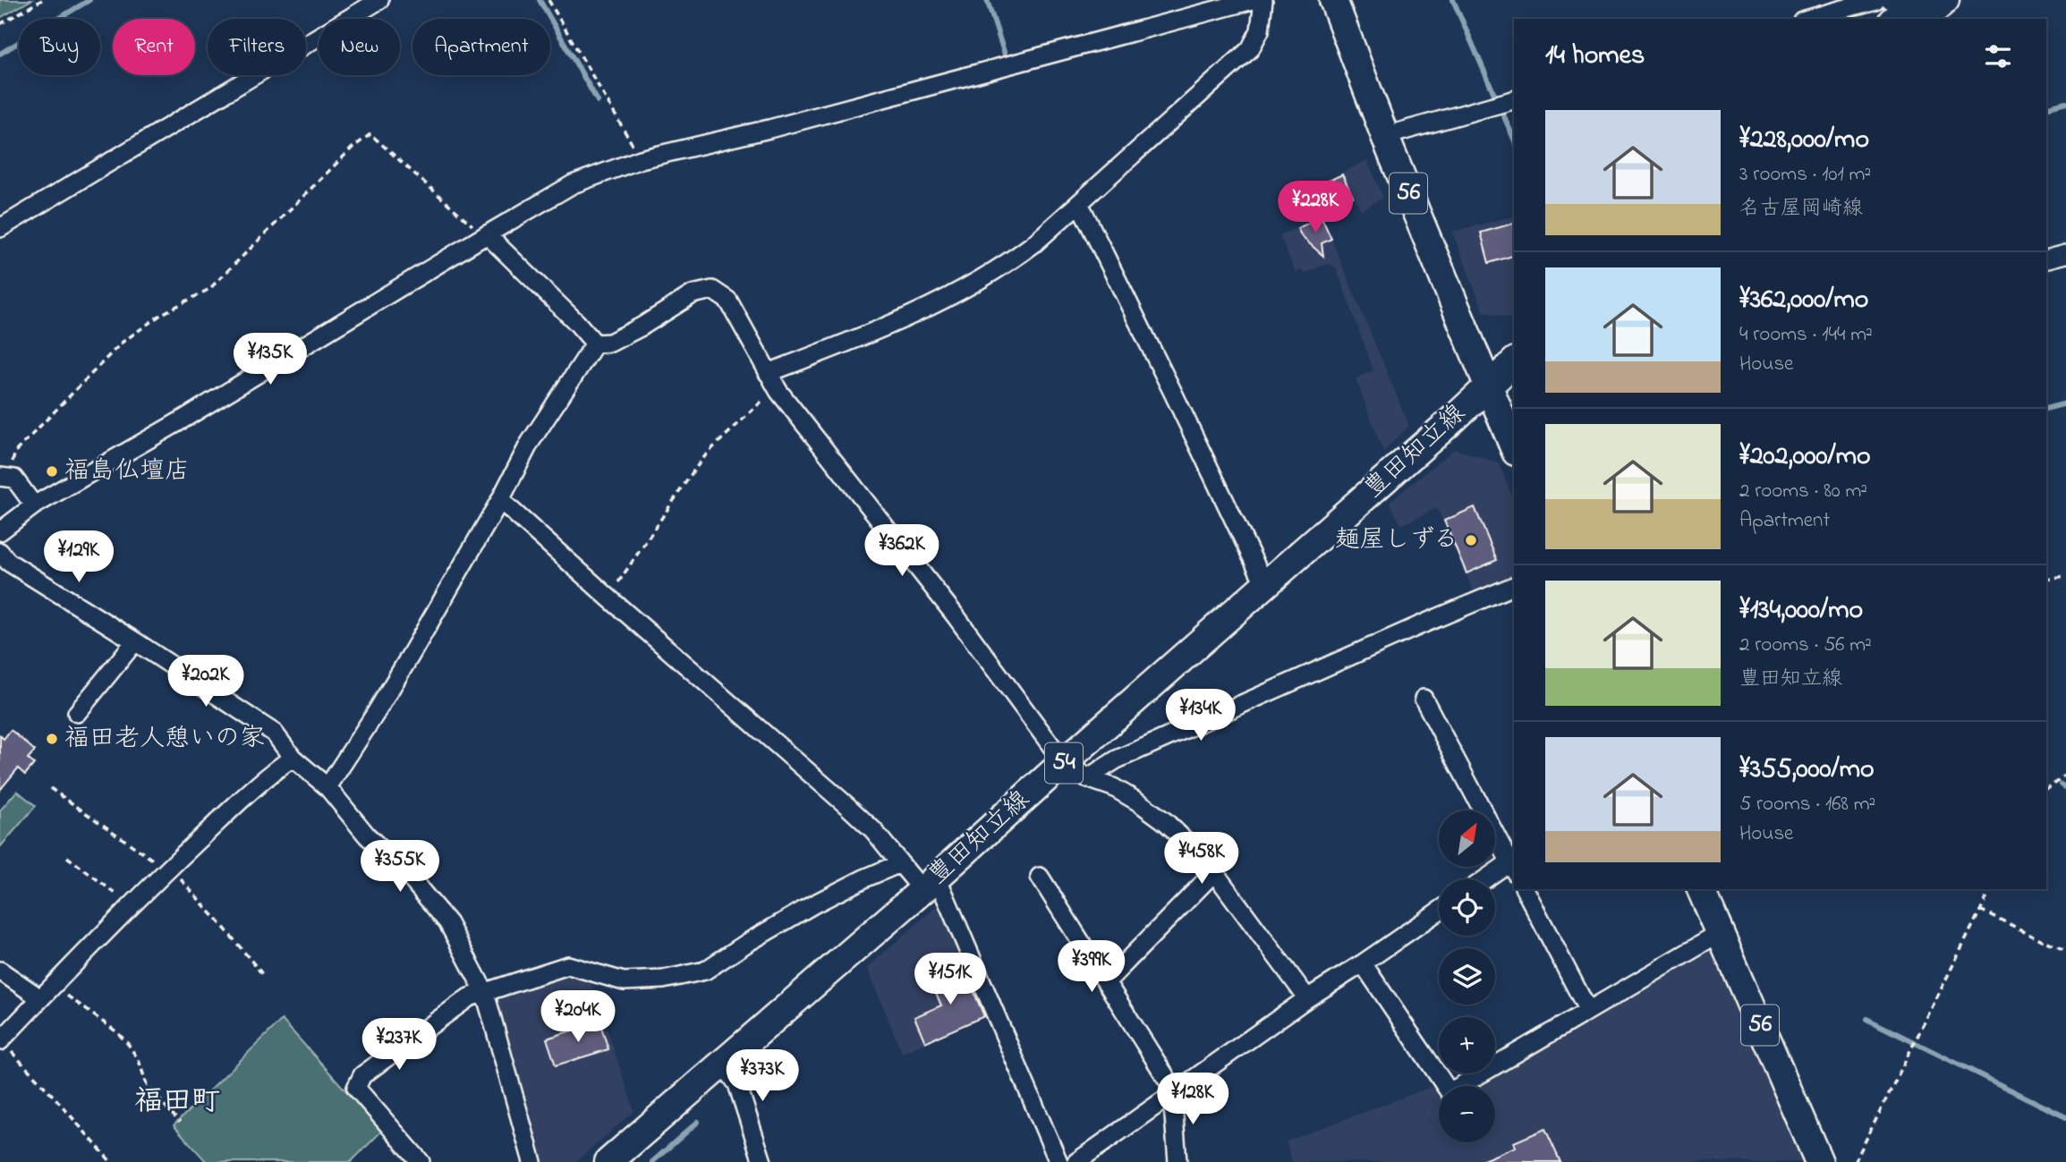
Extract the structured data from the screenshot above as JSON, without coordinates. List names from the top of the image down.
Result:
{
  "streets": {
    "main road": ["56", "豊田知立線", "54"]
  },
  "crossings": [
    ["56", "豊田知立線"]
  ],
  "districts": ["福田町"],
  "places": ["福島仏壇店", "麺屋しずる", "福田老人憩いの家"],
  "north": "top right",
  "page": {
    "chip": [
      "Buy",
      "Rent",
      "Filters",
      "New",
      "Apartment"
    ],
    "heading": "14 homes",
    "list": [
      {
        "name": "¥228,000/mo",
        "note": "3 rooms · 101 m² · 名古屋岡崎線"
      },
      {
        "name": "¥362,000/mo",
        "note": "4 rooms · 144 m² · House"
      },
      {
        "name": "¥202,000/mo",
        "note": "2 rooms · 80 m² · Apartment"
      },
      {
        "name": "¥134,000/mo",
        "note": "2 rooms · 56 m² · 豊田知立線"
      },
      {
        "name": "¥355,000/mo",
        "note": "5 rooms · 168 m² · House"
      }
    ],
    "price": [
      "¥228K",
      "¥135K",
      "¥362K",
      "¥129K",
      "¥202K",
      "¥134K",
      "¥458K",
      "¥355K",
      "¥399K",
      "¥151K",
      "¥204K",
      "¥237K",
      "¥373K",
      "¥128K"
    ],
    "map_buttons": ["+", "−"]
  }
}
